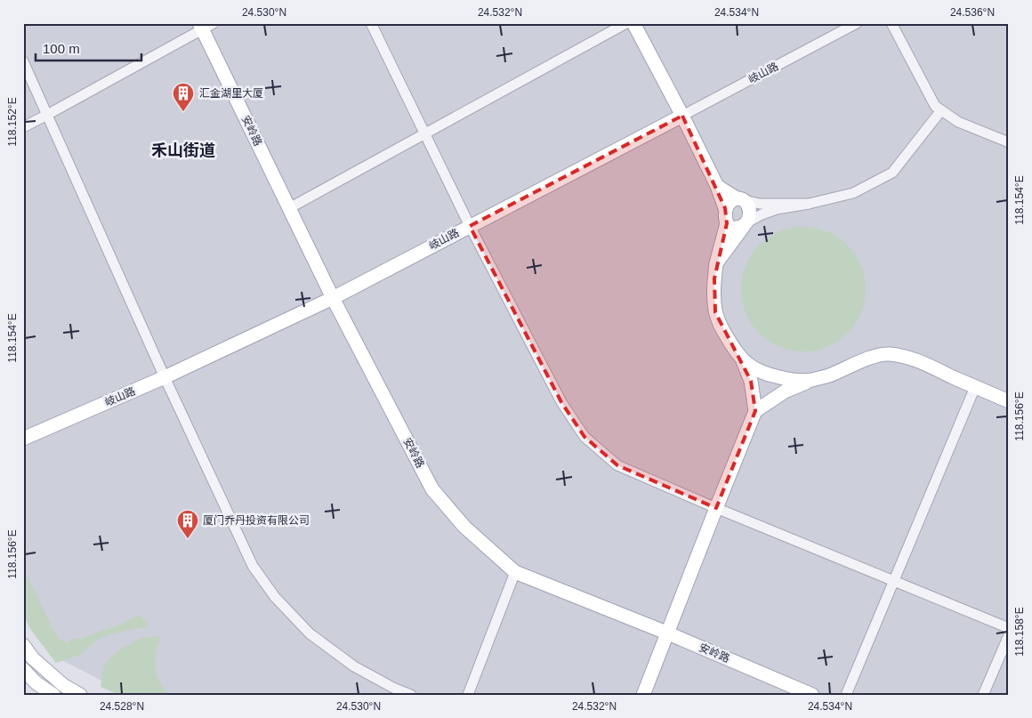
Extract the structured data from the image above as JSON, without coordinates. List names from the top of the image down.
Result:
{
  "streets": {
    "main road": ["岐山路", "安岭路"]
  },
  "crossings": [
    ["岐山路", "安岭路"]
  ],
  "districts": ["禾山街道"],
  "places": {
    "building": ["汇金湖里大厦", "厦门乔丹投资有限公司"]
  },
  "scale_bar": "100 m",
  "coordinates": [
    "24.530°N",
    "24.532°N",
    "24.534°N",
    "24.536°N",
    "118.152°E",
    "118.154°E",
    "118.156°E",
    "118.158°E",
    "24.528°N"
  ]
}
